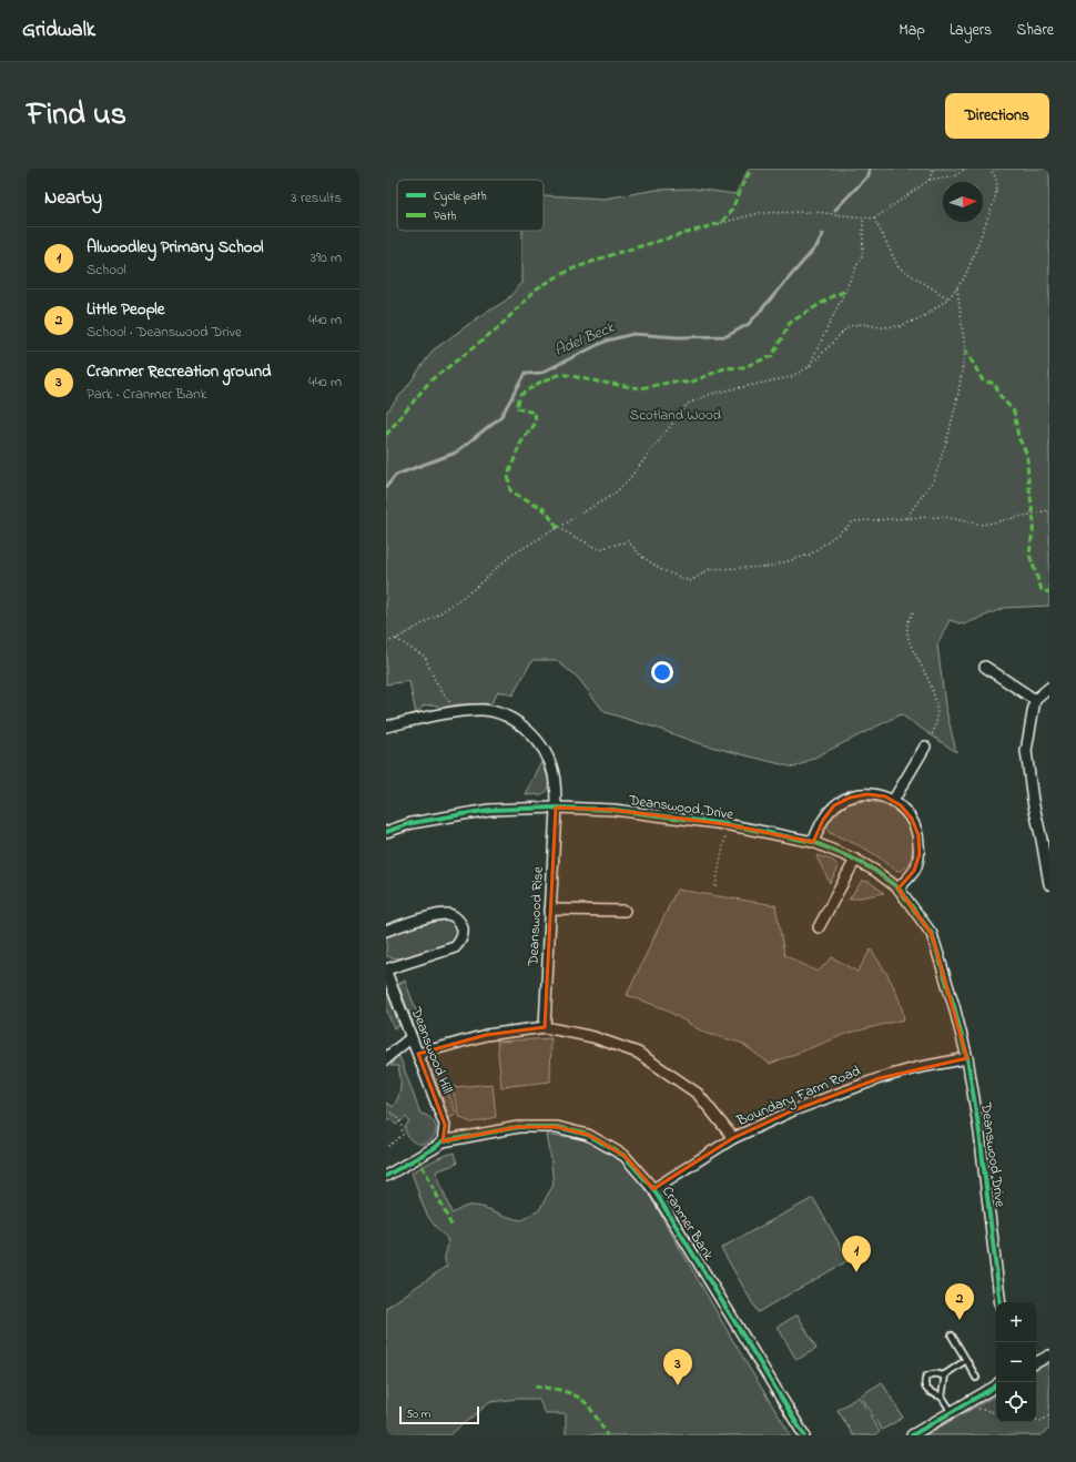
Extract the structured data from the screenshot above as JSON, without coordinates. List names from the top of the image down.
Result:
{
  "streets": {
    "street": [
      "Deanswood Drive",
      "Deanswood Rise",
      "Deanswood Hill",
      "Boundary Farm Road",
      "Cranmer Bank"
    ]
  },
  "crossings": [
    ["Deanswood Drive", "Deanswood Rise"],
    ["Deanswood Drive", "Boundary Farm Road"],
    ["Deanswood Hill", "Cranmer Bank"],
    ["Boundary Farm Road", "Cranmer Bank"]
  ],
  "water": ["Adel Beck"],
  "parks": ["Scotland Wood"],
  "legend": ["Cycle path", "Path"],
  "scale_bar": "50 m",
  "north": "right",
  "page": {
    "header": "Gridwalk",
    "nav": ["Map", "Layers", "Share"],
    "title": "Find us",
    "buttons": "Directions",
    "heading": ["Nearby", "3 results"],
    "list": [
      {
        "mark": "1",
        "name": "Alwoodley Primary School",
        "note": "School",
        "value": "390 m"
      },
      {
        "mark": "2",
        "name": "Little People",
        "note": "School · Deanswood Drive",
        "value": "440 m"
      },
      {
        "mark": "3",
        "name": "Cranmer Recreation ground",
        "note": "Park · Cranmer Bank",
        "value": "440 m"
      }
    ],
    "pins": ["1", "2", "3"],
    "map_buttons": ["+", "−"],
    "scale": "50 m"
  }
}
